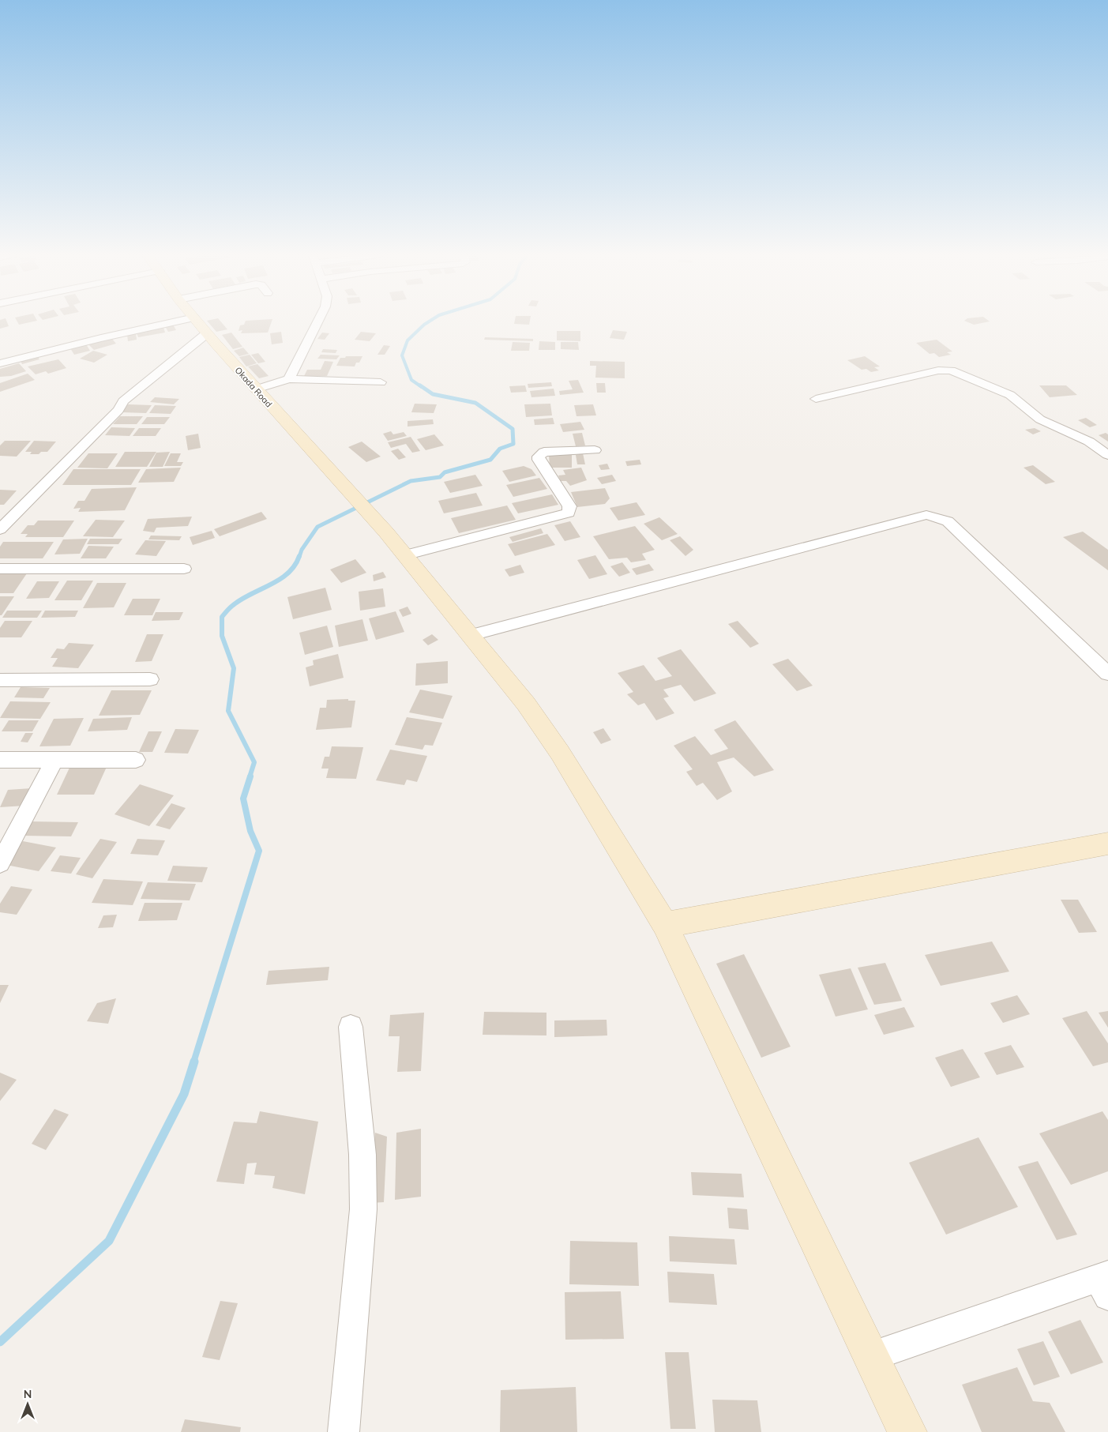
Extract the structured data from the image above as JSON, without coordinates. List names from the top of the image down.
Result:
{
  "streets": {
    "street": ["Okada Road"]
  },
  "north": "top"
}
